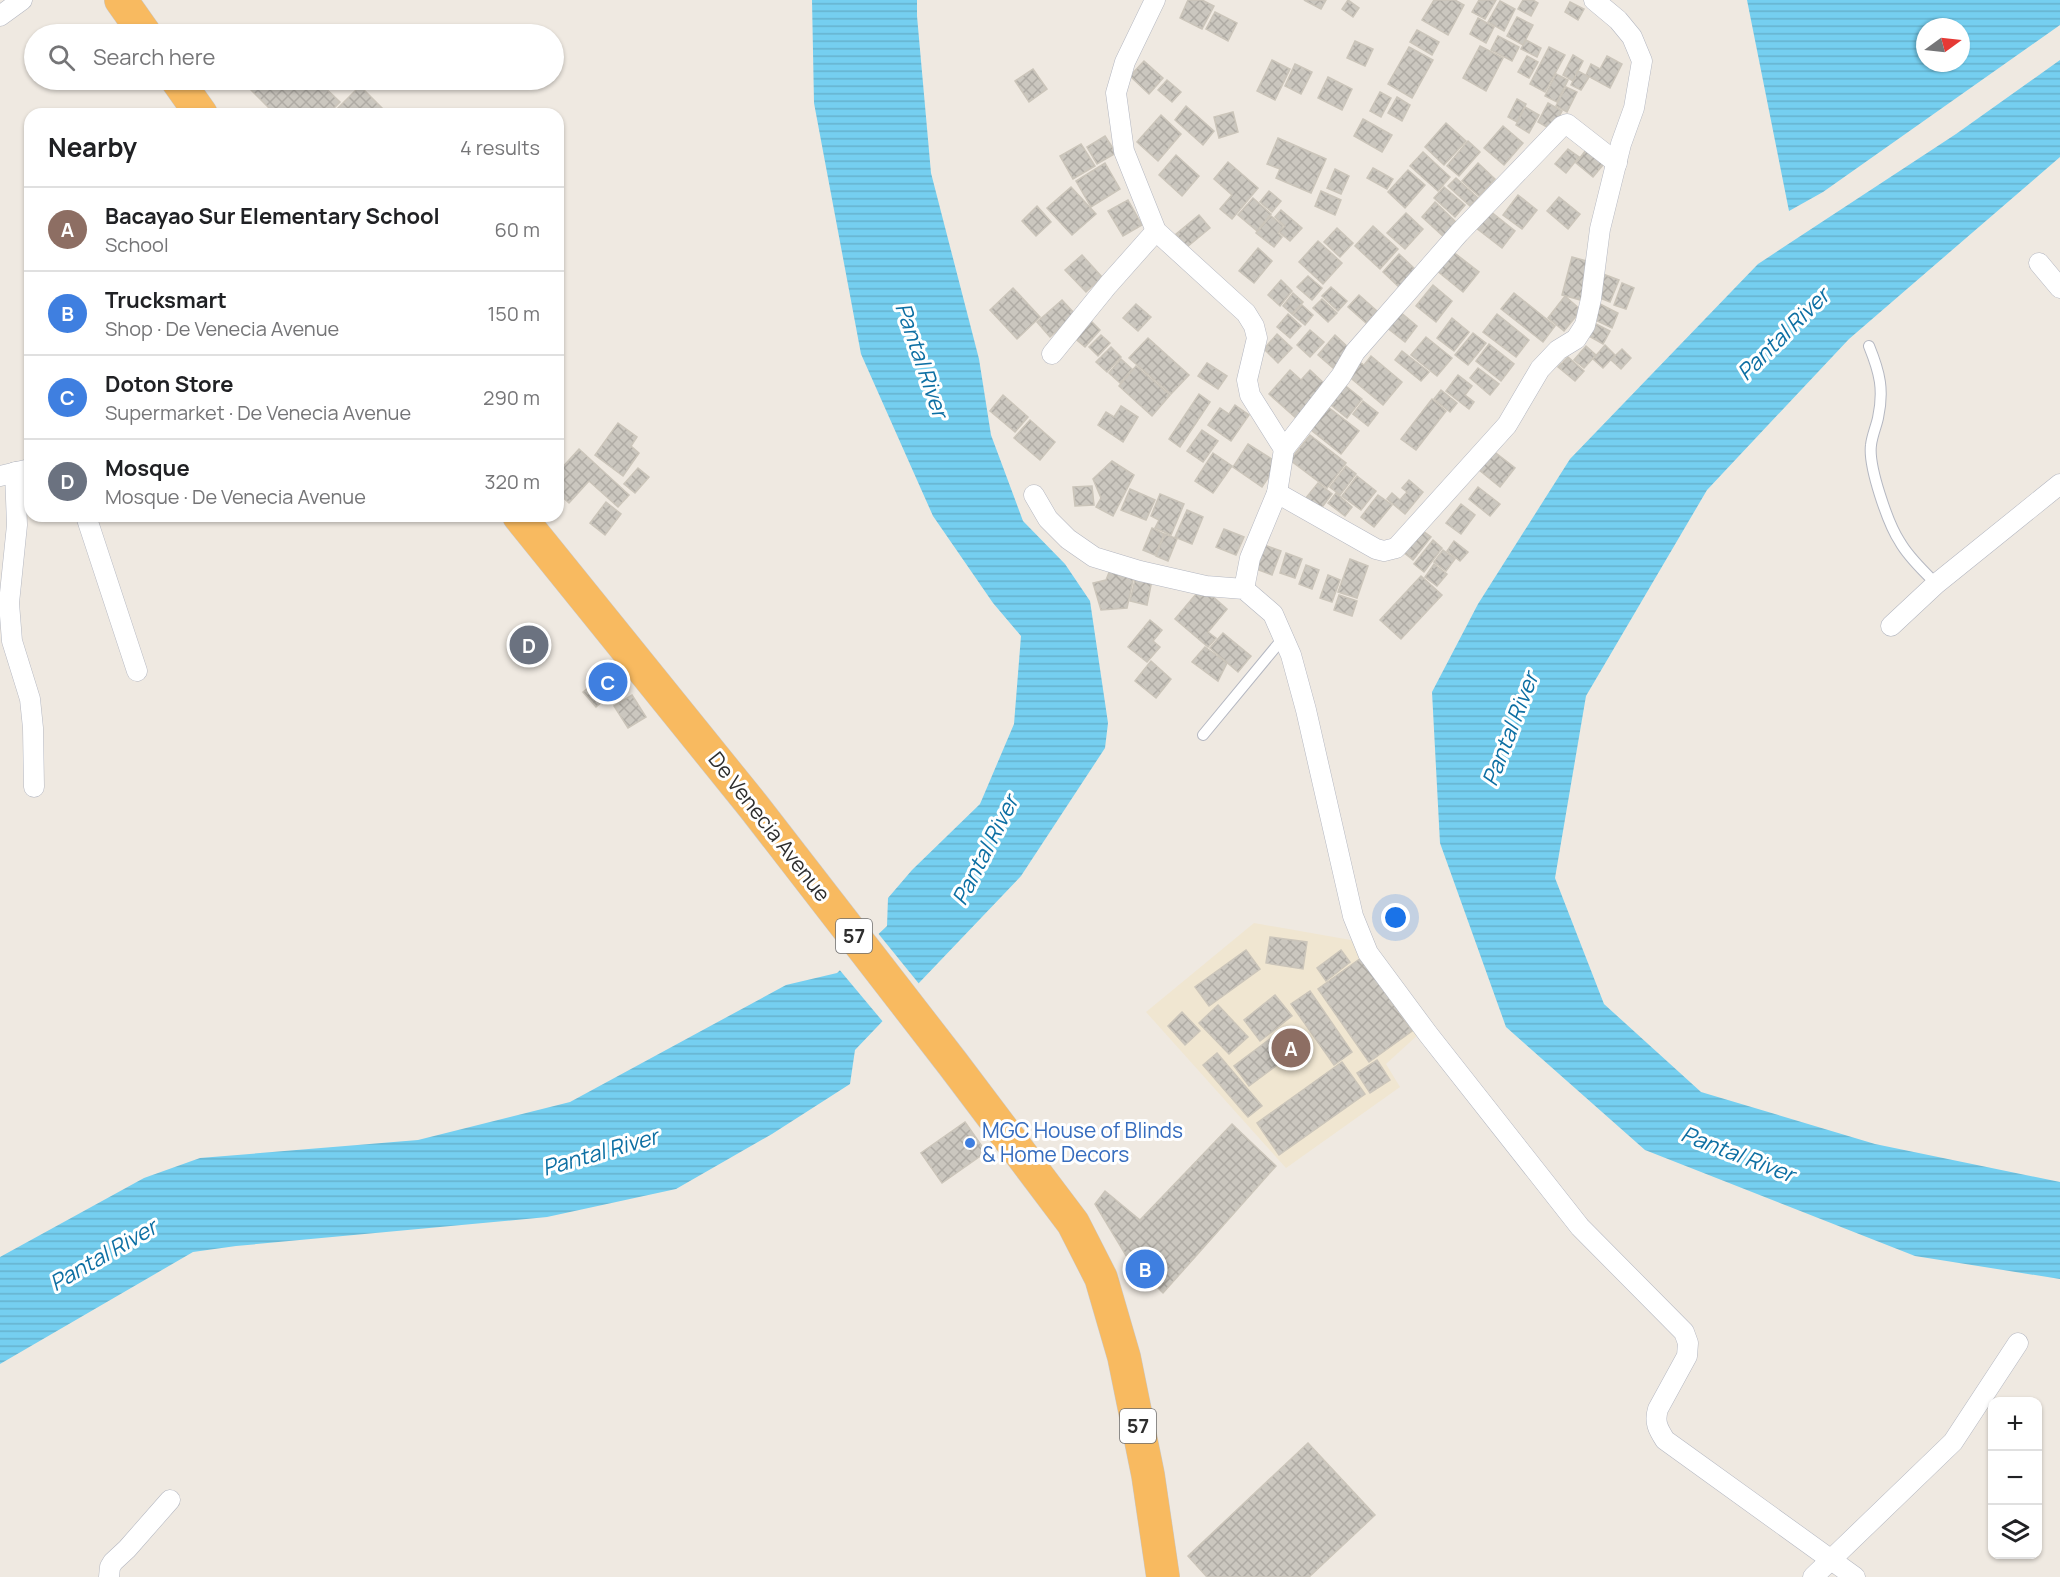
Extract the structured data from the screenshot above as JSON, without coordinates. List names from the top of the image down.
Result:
{
  "streets": {
    "highway": ["De Venecia Avenue", "57"]
  },
  "water": ["Pantal River"],
  "places": ["MGC House of Blinds & Home Decors"],
  "north": "right",
  "page": {
    "search": "Search here",
    "heading": ["Nearby", "4 results"],
    "list": [
      {
        "mark": "A",
        "name": "Bacayao Sur Elementary School",
        "note": "School",
        "value": "60 m"
      },
      {
        "mark": "B",
        "name": "Trucksmart",
        "note": "Shop · De Venecia Avenue",
        "value": "150 m"
      },
      {
        "mark": "C",
        "name": "Doton Store",
        "note": "Supermarket · De Venecia Avenue",
        "value": "290 m"
      },
      {
        "mark": "D",
        "name": "Mosque",
        "note": "Mosque · De Venecia Avenue",
        "value": "320 m"
      }
    ],
    "pins": [
      "D",
      "C",
      "A",
      "B"
    ],
    "map_buttons": ["+", "−"]
  }
}
